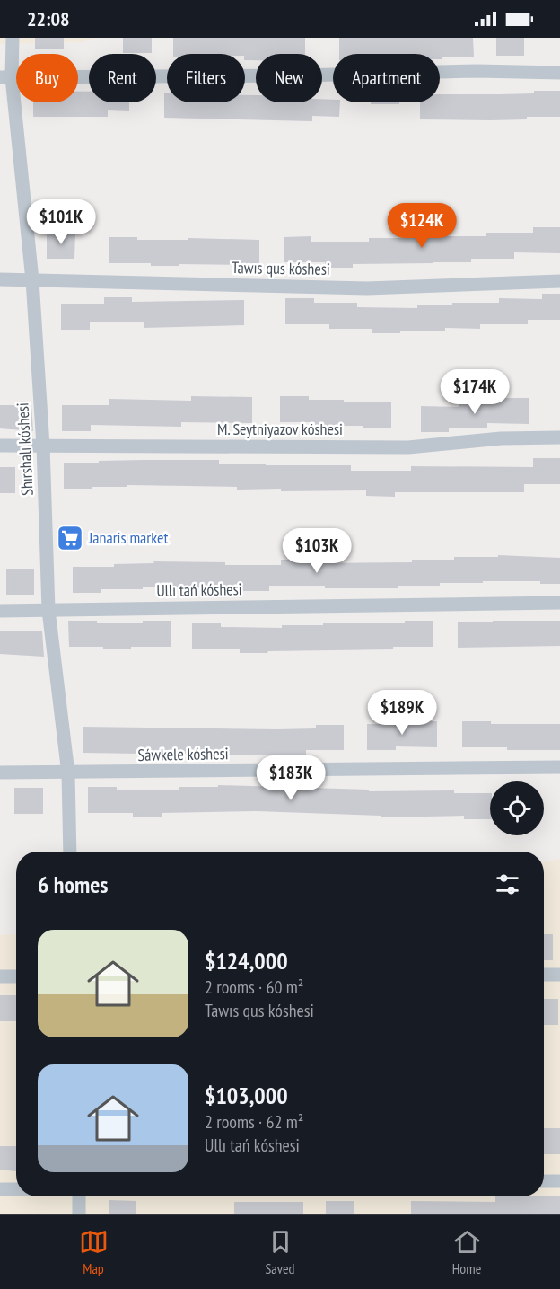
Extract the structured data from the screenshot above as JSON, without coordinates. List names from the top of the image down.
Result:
{
  "streets": {
    "street": [
      "Tawıs qus kóshesi",
      "M. Seytniyazov kóshesi",
      "Shırshalı kóshesi",
      "Ullı tań kóshesi",
      "Sáwkele kóshesi"
    ]
  },
  "crossings": [
    ["Tawıs qus kóshesi", "Shırshalı kóshesi"],
    ["M. Seytniyazov kóshesi", "Shırshalı kóshesi"],
    ["Shırshalı kóshesi", "Ullı tań kóshesi"],
    ["Shırshalı kóshesi", "Sáwkele kóshesi"]
  ],
  "places": {
    "supermarket": ["Janaris market"]
  },
  "page": {
    "status": "22:08",
    "chip": [
      "Buy",
      "Rent",
      "Filters",
      "New",
      "Apartment"
    ],
    "price": [
      "$101K",
      "$124K",
      "$174K",
      "$103K",
      "$189K",
      "$183K"
    ],
    "heading": "6 homes",
    "list": [
      {
        "name": "$124,000",
        "note": "2 rooms · 60 m² · Tawıs qus kóshesi"
      },
      {
        "name": "$103,000",
        "note": "2 rooms · 62 m² · Ullı tań kóshesi"
      }
    ],
    "tabs": ["Map", "Saved", "Home"]
  }
}
